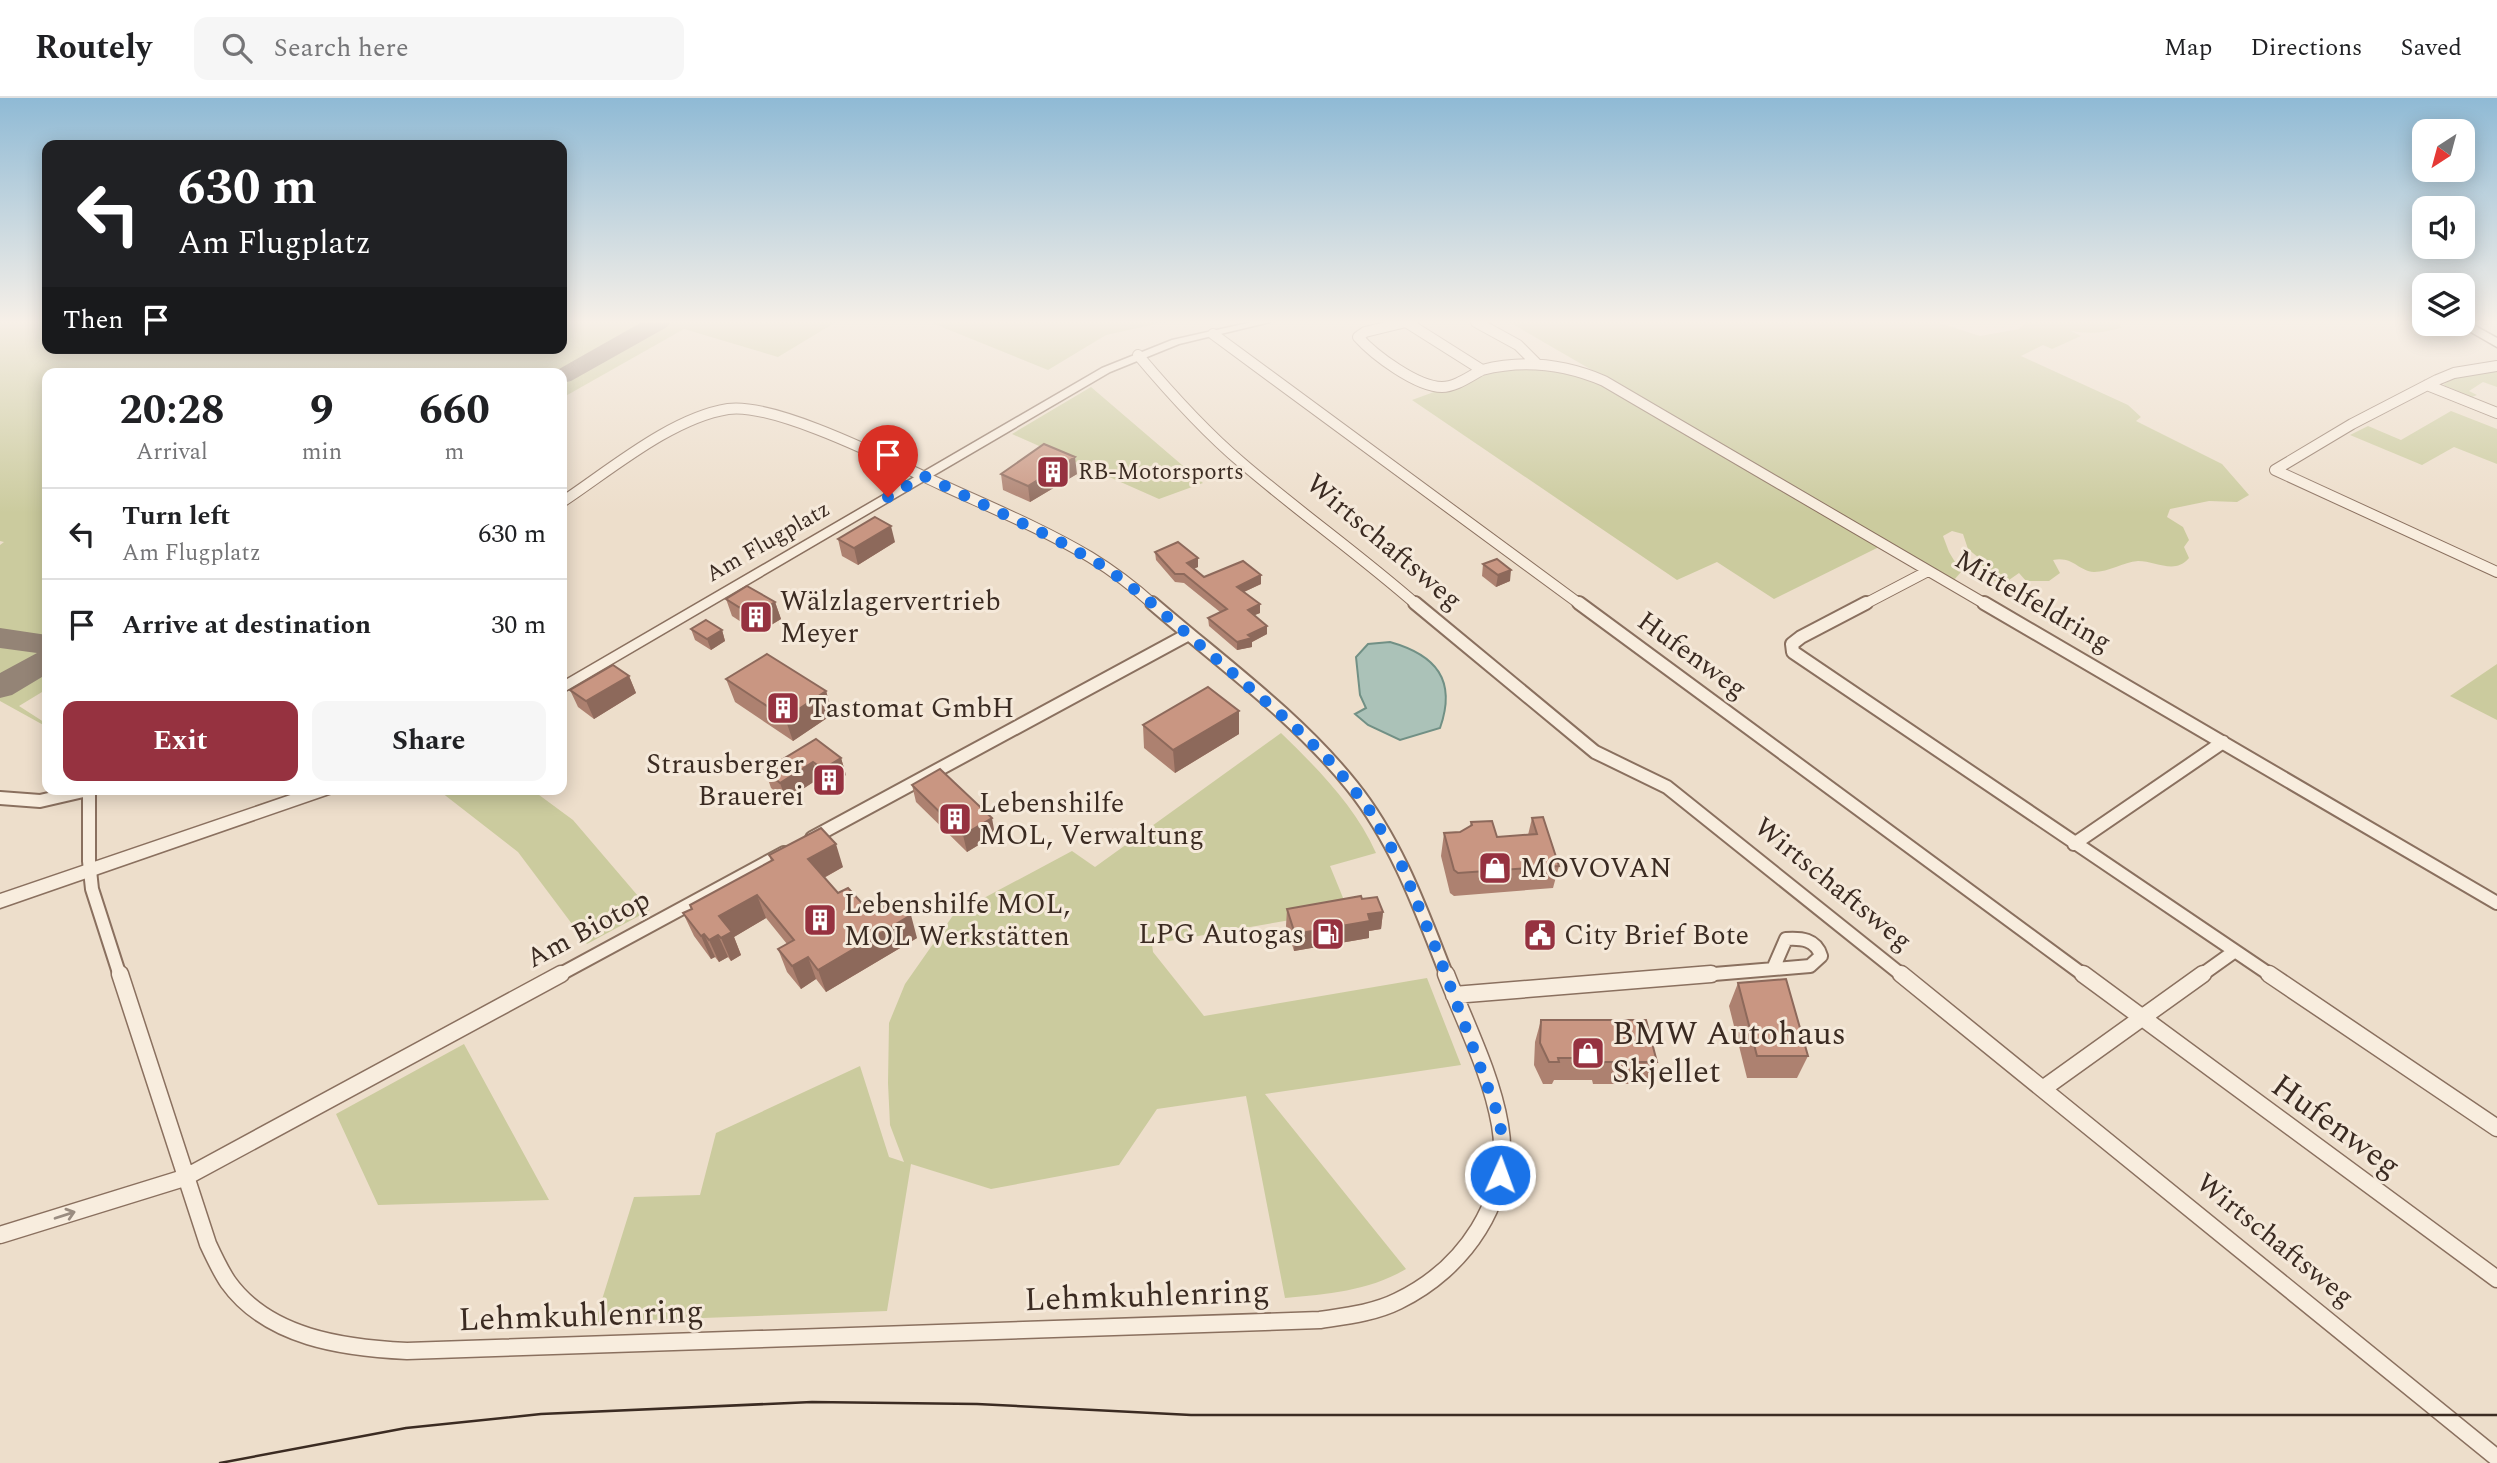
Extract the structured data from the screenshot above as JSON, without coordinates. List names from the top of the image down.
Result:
{
  "streets": {
    "street": [
      "Am Flugplatz",
      "Wirtschaftsweg",
      "Mittelfeldring",
      "Hufenweg",
      "Am Biotop",
      "Lehmkuhlenring"
    ]
  },
  "crossings": [
    ["Am Flugplatz", "Lehmkuhlenring"],
    ["Am Biotop", "Lehmkuhlenring"]
  ],
  "places": {
    "building": [
      "RB-Motorsports",
      "Wälzlagervertrieb Meyer",
      "Tastomat GmbH",
      "Strausberger Brauerei",
      "Lebenshilfe MOL, Verwaltung",
      "Lebenshilfe MOL, MOL Werkstätten"
    ],
    "shop": ["MOVOVAN", "BMW Autohaus Skjellet"],
    "fuel station": ["LPG Autogas"],
    "public building": ["City Brief Bote"]
  },
  "north": "bottom left",
  "page": {
    "header": "Routely",
    "search": "Search here",
    "nav": ["Map", "Directions", "Saved"],
    "turn": ["630 m", "Am Flugplatz"],
    "then": "Then",
    "eta": [
      "20:28",
      "Arrival",
      "9",
      "min",
      "660",
      "m"
    ],
    "list": [
      {
        "name": "Turn left",
        "note": "Am Flugplatz",
        "value": "630 m"
      },
      {
        "name": "Arrive at destination",
        "value": "30 m"
      }
    ],
    "buttons": ["Exit", "Share"]
  }
}
